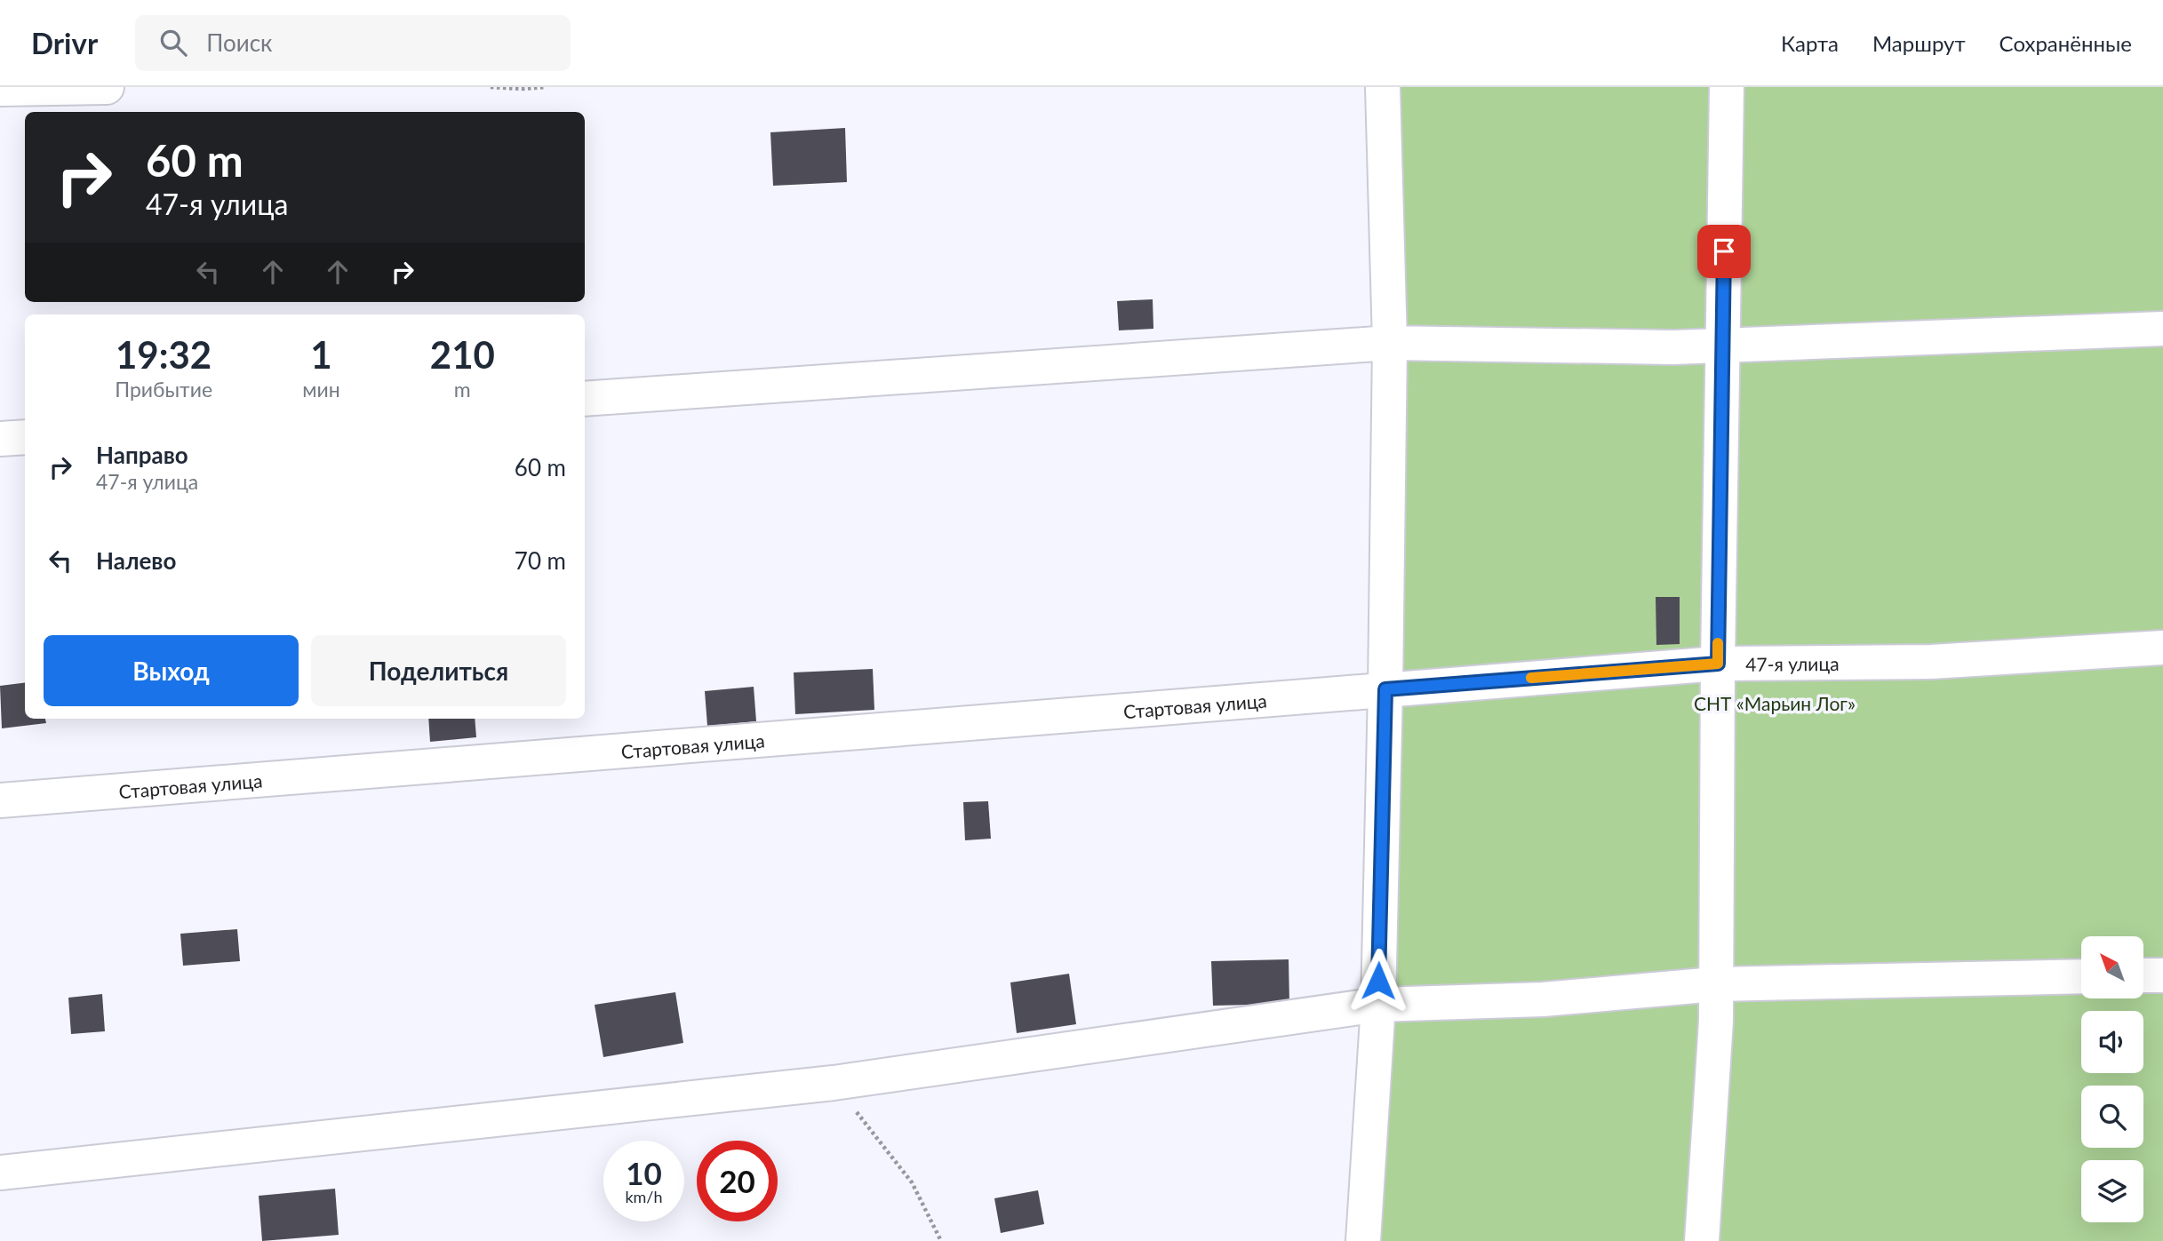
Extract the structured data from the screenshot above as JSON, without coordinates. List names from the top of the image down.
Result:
{
  "streets": {
    "street": ["47-я улица", "Стартовая улица"]
  },
  "crossings": [
    ["47-я улица", "Стартовая улица"]
  ],
  "parks": ["СНТ «Марьин Лог»"],
  "north": "top left",
  "page": {
    "header": "Drivr",
    "search": "Поиск",
    "nav": ["Карта", "Маршрут", "Сохранённые"],
    "turn": ["60 m", "47-я улица"],
    "eta": [
      "19:32",
      "Прибытие",
      "1",
      "мин",
      "210",
      "m"
    ],
    "list": [
      {
        "name": "Направо",
        "note": "47-я улица",
        "value": "60 m"
      },
      {
        "name": "Налево",
        "value": "70 m"
      }
    ],
    "buttons": ["Выход", "Поделиться"],
    "speed": "10 km/h",
    "limit": "20"
  }
}
